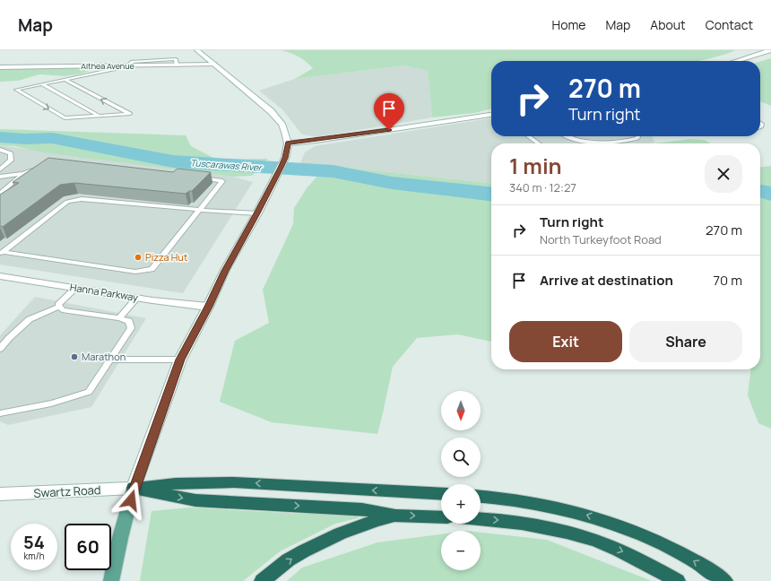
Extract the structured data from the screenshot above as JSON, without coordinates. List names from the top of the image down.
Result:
{
  "streets": {
    "street": ["Althea Avenue", "Hanna Parkway", "Swartz Road"]
  },
  "water": ["Tuscarawas River"],
  "places": ["Pizza Hut", "Marathon"],
  "north": "bottom",
  "page": {
    "header": "Map",
    "nav": [
      "Home",
      "Map",
      "About",
      "Contact"
    ],
    "turn": ["270 m", "Turn right"],
    "heading": ["1 min", "340 m · 12:27"],
    "list": [
      {
        "name": "Turn right",
        "note": "North Turkeyfoot Road",
        "value": "270 m"
      },
      {
        "name": "Arrive at destination",
        "value": "70 m"
      }
    ],
    "buttons": ["Exit", "Share"],
    "map_buttons": ["+", "−"],
    "speed": "54 km/h",
    "limit": "60"
  }
}
